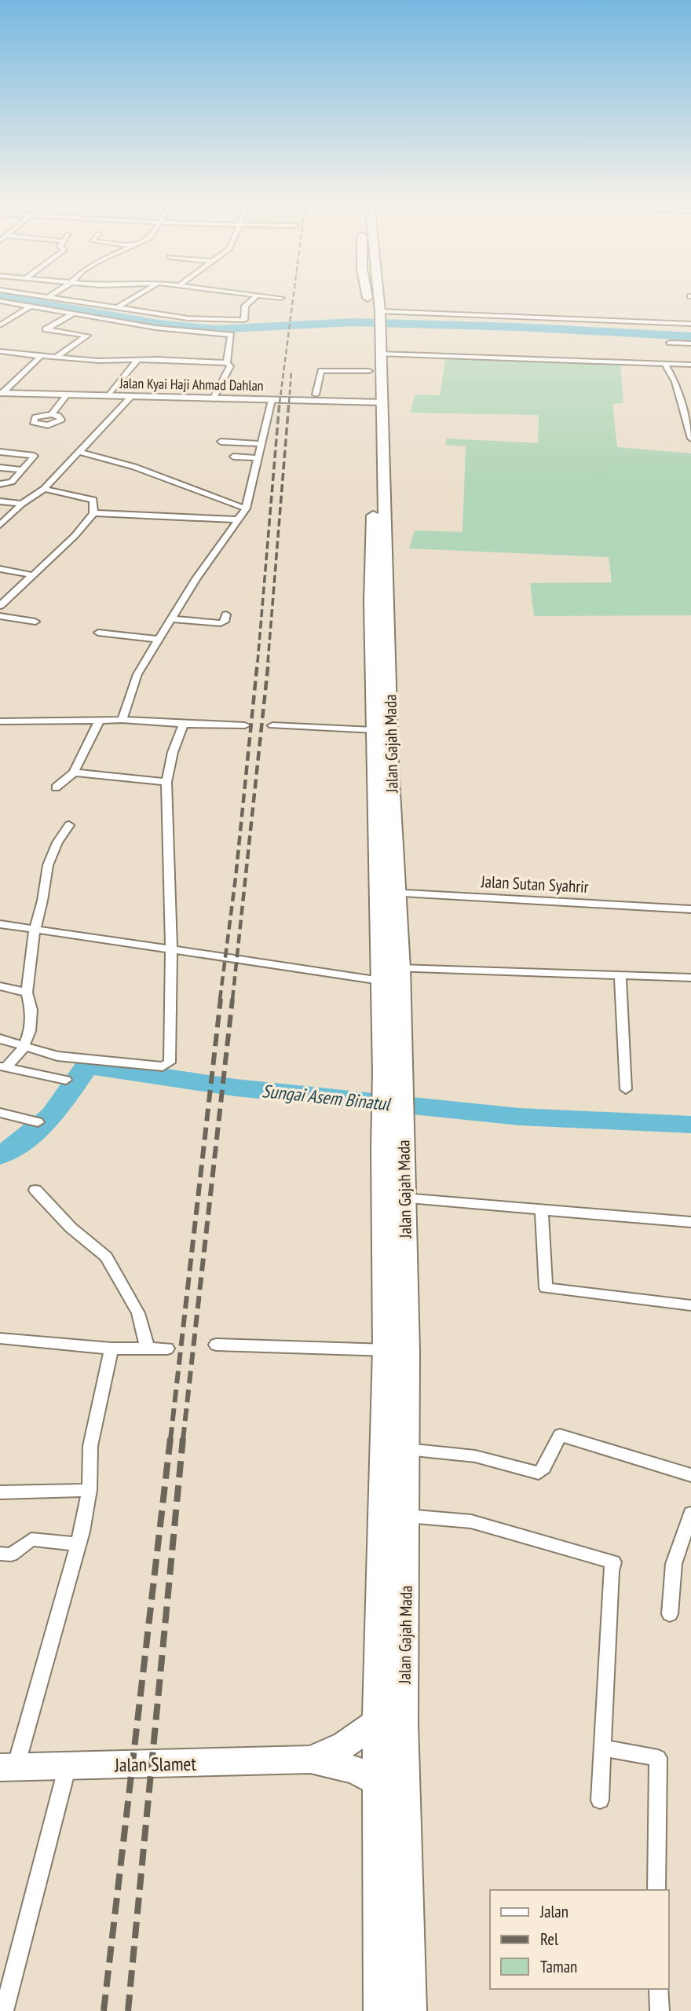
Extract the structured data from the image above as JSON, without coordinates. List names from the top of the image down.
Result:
{
  "streets": {
    "highway": ["Jalan Gajah Mada", "Jalan Slamet"],
    "street": ["Jalan Kyai Haji Ahmad Dahlan", "Jalan Sutan Syahrir"]
  },
  "crossings": [
    ["Jalan Kyai Haji Ahmad Dahlan", "Jalan Gajah Mada"],
    ["Jalan Gajah Mada", "Jalan Sutan Syahrir"]
  ],
  "water": ["Sungai Asem Binatul"],
  "legend": ["Jalan", "Rel", "Taman"]
}
